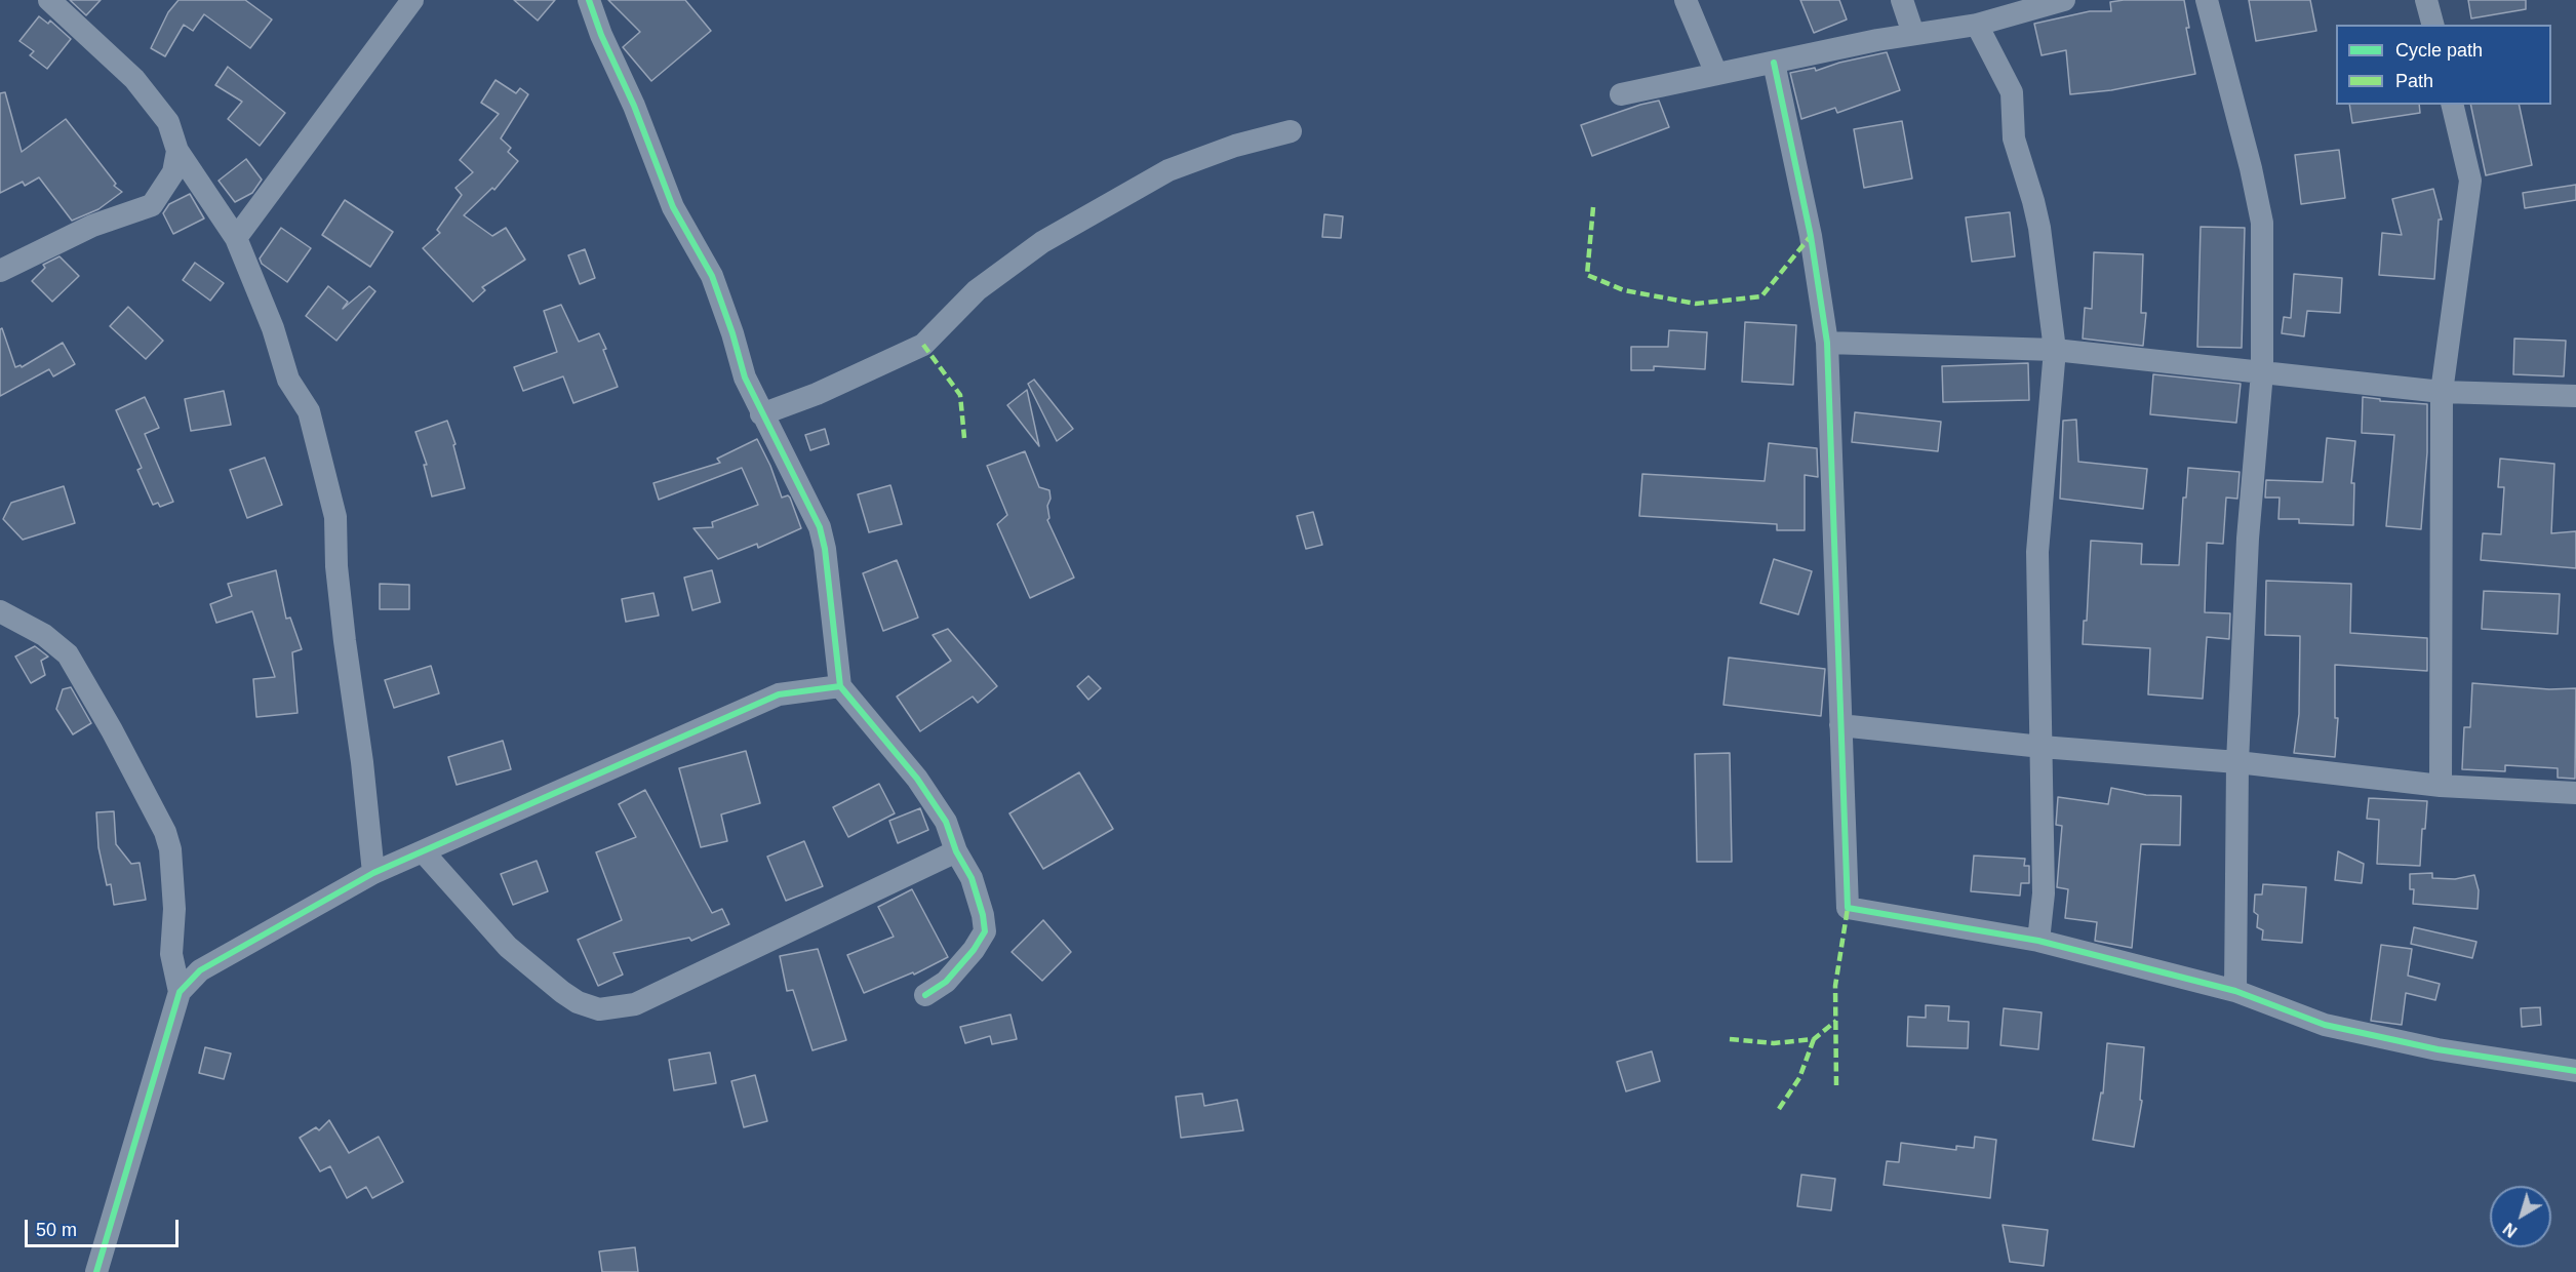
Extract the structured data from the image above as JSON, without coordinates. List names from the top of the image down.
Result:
{
  "legend": ["Cycle path", "Path"],
  "scale_bar": "50 m",
  "north": "bottom left"
}
